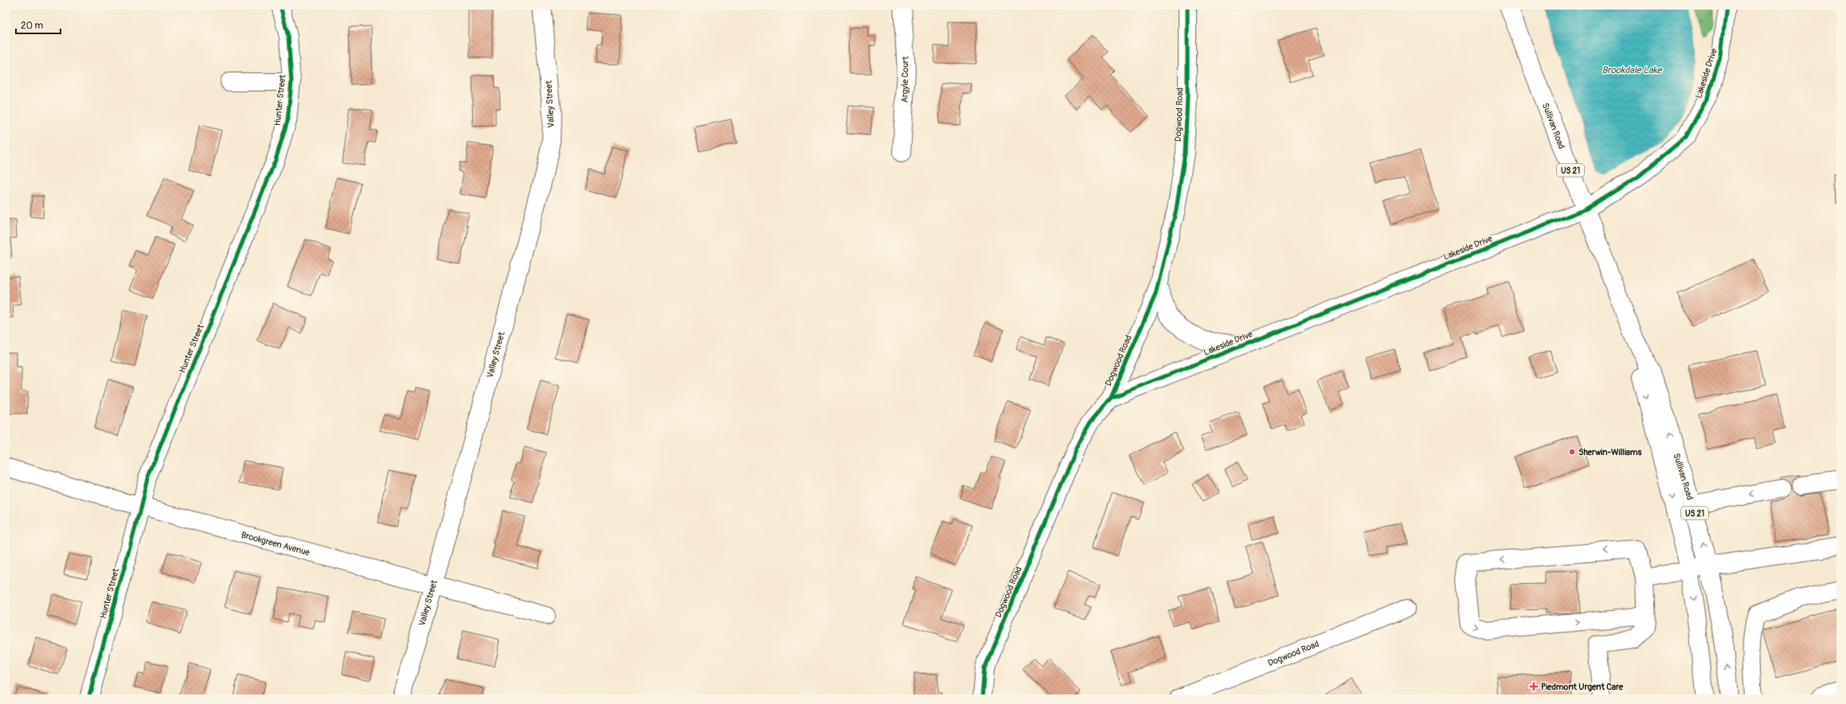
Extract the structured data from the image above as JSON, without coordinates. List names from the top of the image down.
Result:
{
  "streets": {
    "street": [
      "Lakeside Drive",
      "Argyle Court",
      "Hunter Street",
      "Valley Street",
      "Dogwood Road",
      "Sullivan Road",
      "US 21",
      "Brookgreen Avenue"
    ]
  },
  "crossings": [
    ["Lakeside Drive", "Dogwood Road"],
    ["Lakeside Drive", "Sullivan Road"],
    ["Hunter Street", "Brookgreen Avenue"],
    ["Valley Street", "Brookgreen Avenue"]
  ],
  "water": ["Brookdale Lake"],
  "places": {
    "other": ["Sherwin-Williams"],
    "health": ["Piedmont Urgent Care"]
  },
  "scale_bar": "20 m"
}
